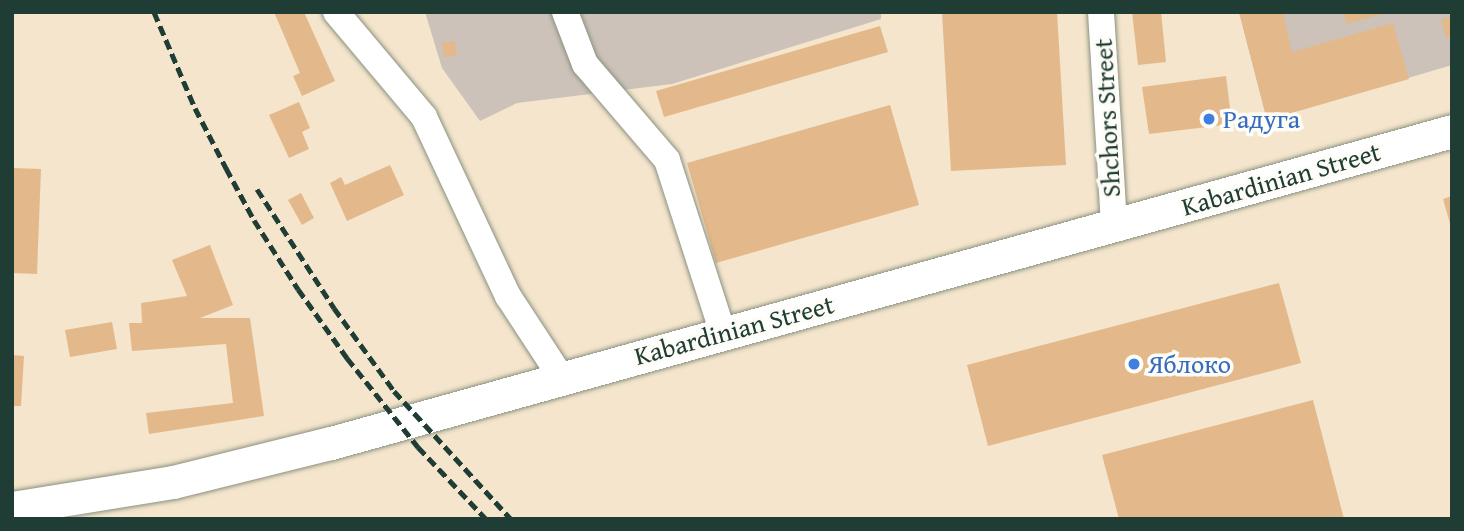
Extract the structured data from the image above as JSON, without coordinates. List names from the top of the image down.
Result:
{
  "streets": {
    "main road": ["Kabardinian Street"],
    "street": ["Shchors Street"]
  },
  "crossings": [
    ["Shchors Street", "Kabardinian Street"]
  ],
  "places": ["Радуга", "Яблоко"]
}
